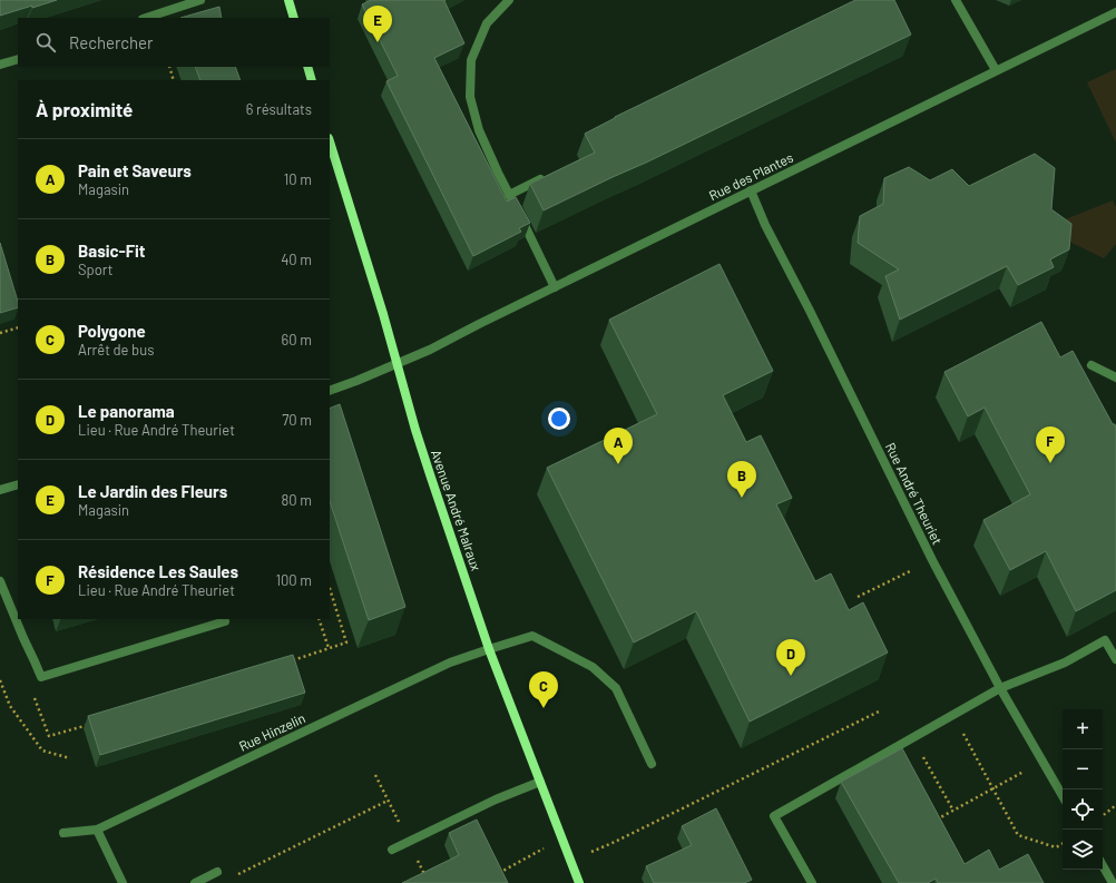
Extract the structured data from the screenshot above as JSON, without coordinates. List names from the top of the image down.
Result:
{
  "streets": {
    "main road": ["Avenue André Malraux"],
    "street": ["Rue des Plantes", "Rue André Theuriet", "Rue Hinzelin"]
  },
  "crossings": [
    ["Rue des Plantes", "Rue André Theuriet"],
    ["Rue des Plantes", "Avenue André Malraux"],
    ["Avenue André Malraux", "Rue Hinzelin"]
  ],
  "page": {
    "pins": [
      "E",
      "F",
      "A",
      "B",
      "D",
      "C"
    ],
    "search": "Rechercher",
    "heading": ["À proximité", "6 résultats"],
    "list": [
      {
        "mark": "A",
        "name": "Pain et Saveurs",
        "note": "Magasin",
        "value": "10 m"
      },
      {
        "mark": "B",
        "name": "Basic-Fit",
        "note": "Sport",
        "value": "40 m"
      },
      {
        "mark": "C",
        "name": "Polygone",
        "note": "Arrêt de bus",
        "value": "60 m"
      },
      {
        "mark": "D",
        "name": "Le panorama",
        "note": "Lieu · Rue André Theuriet",
        "value": "70 m"
      },
      {
        "mark": "E",
        "name": "Le Jardin des Fleurs",
        "note": "Magasin",
        "value": "80 m"
      },
      {
        "mark": "F",
        "name": "Résidence Les Saules",
        "note": "Lieu · Rue André Theuriet",
        "value": "100 m"
      }
    ],
    "map_buttons": ["+", "−"]
  }
}
